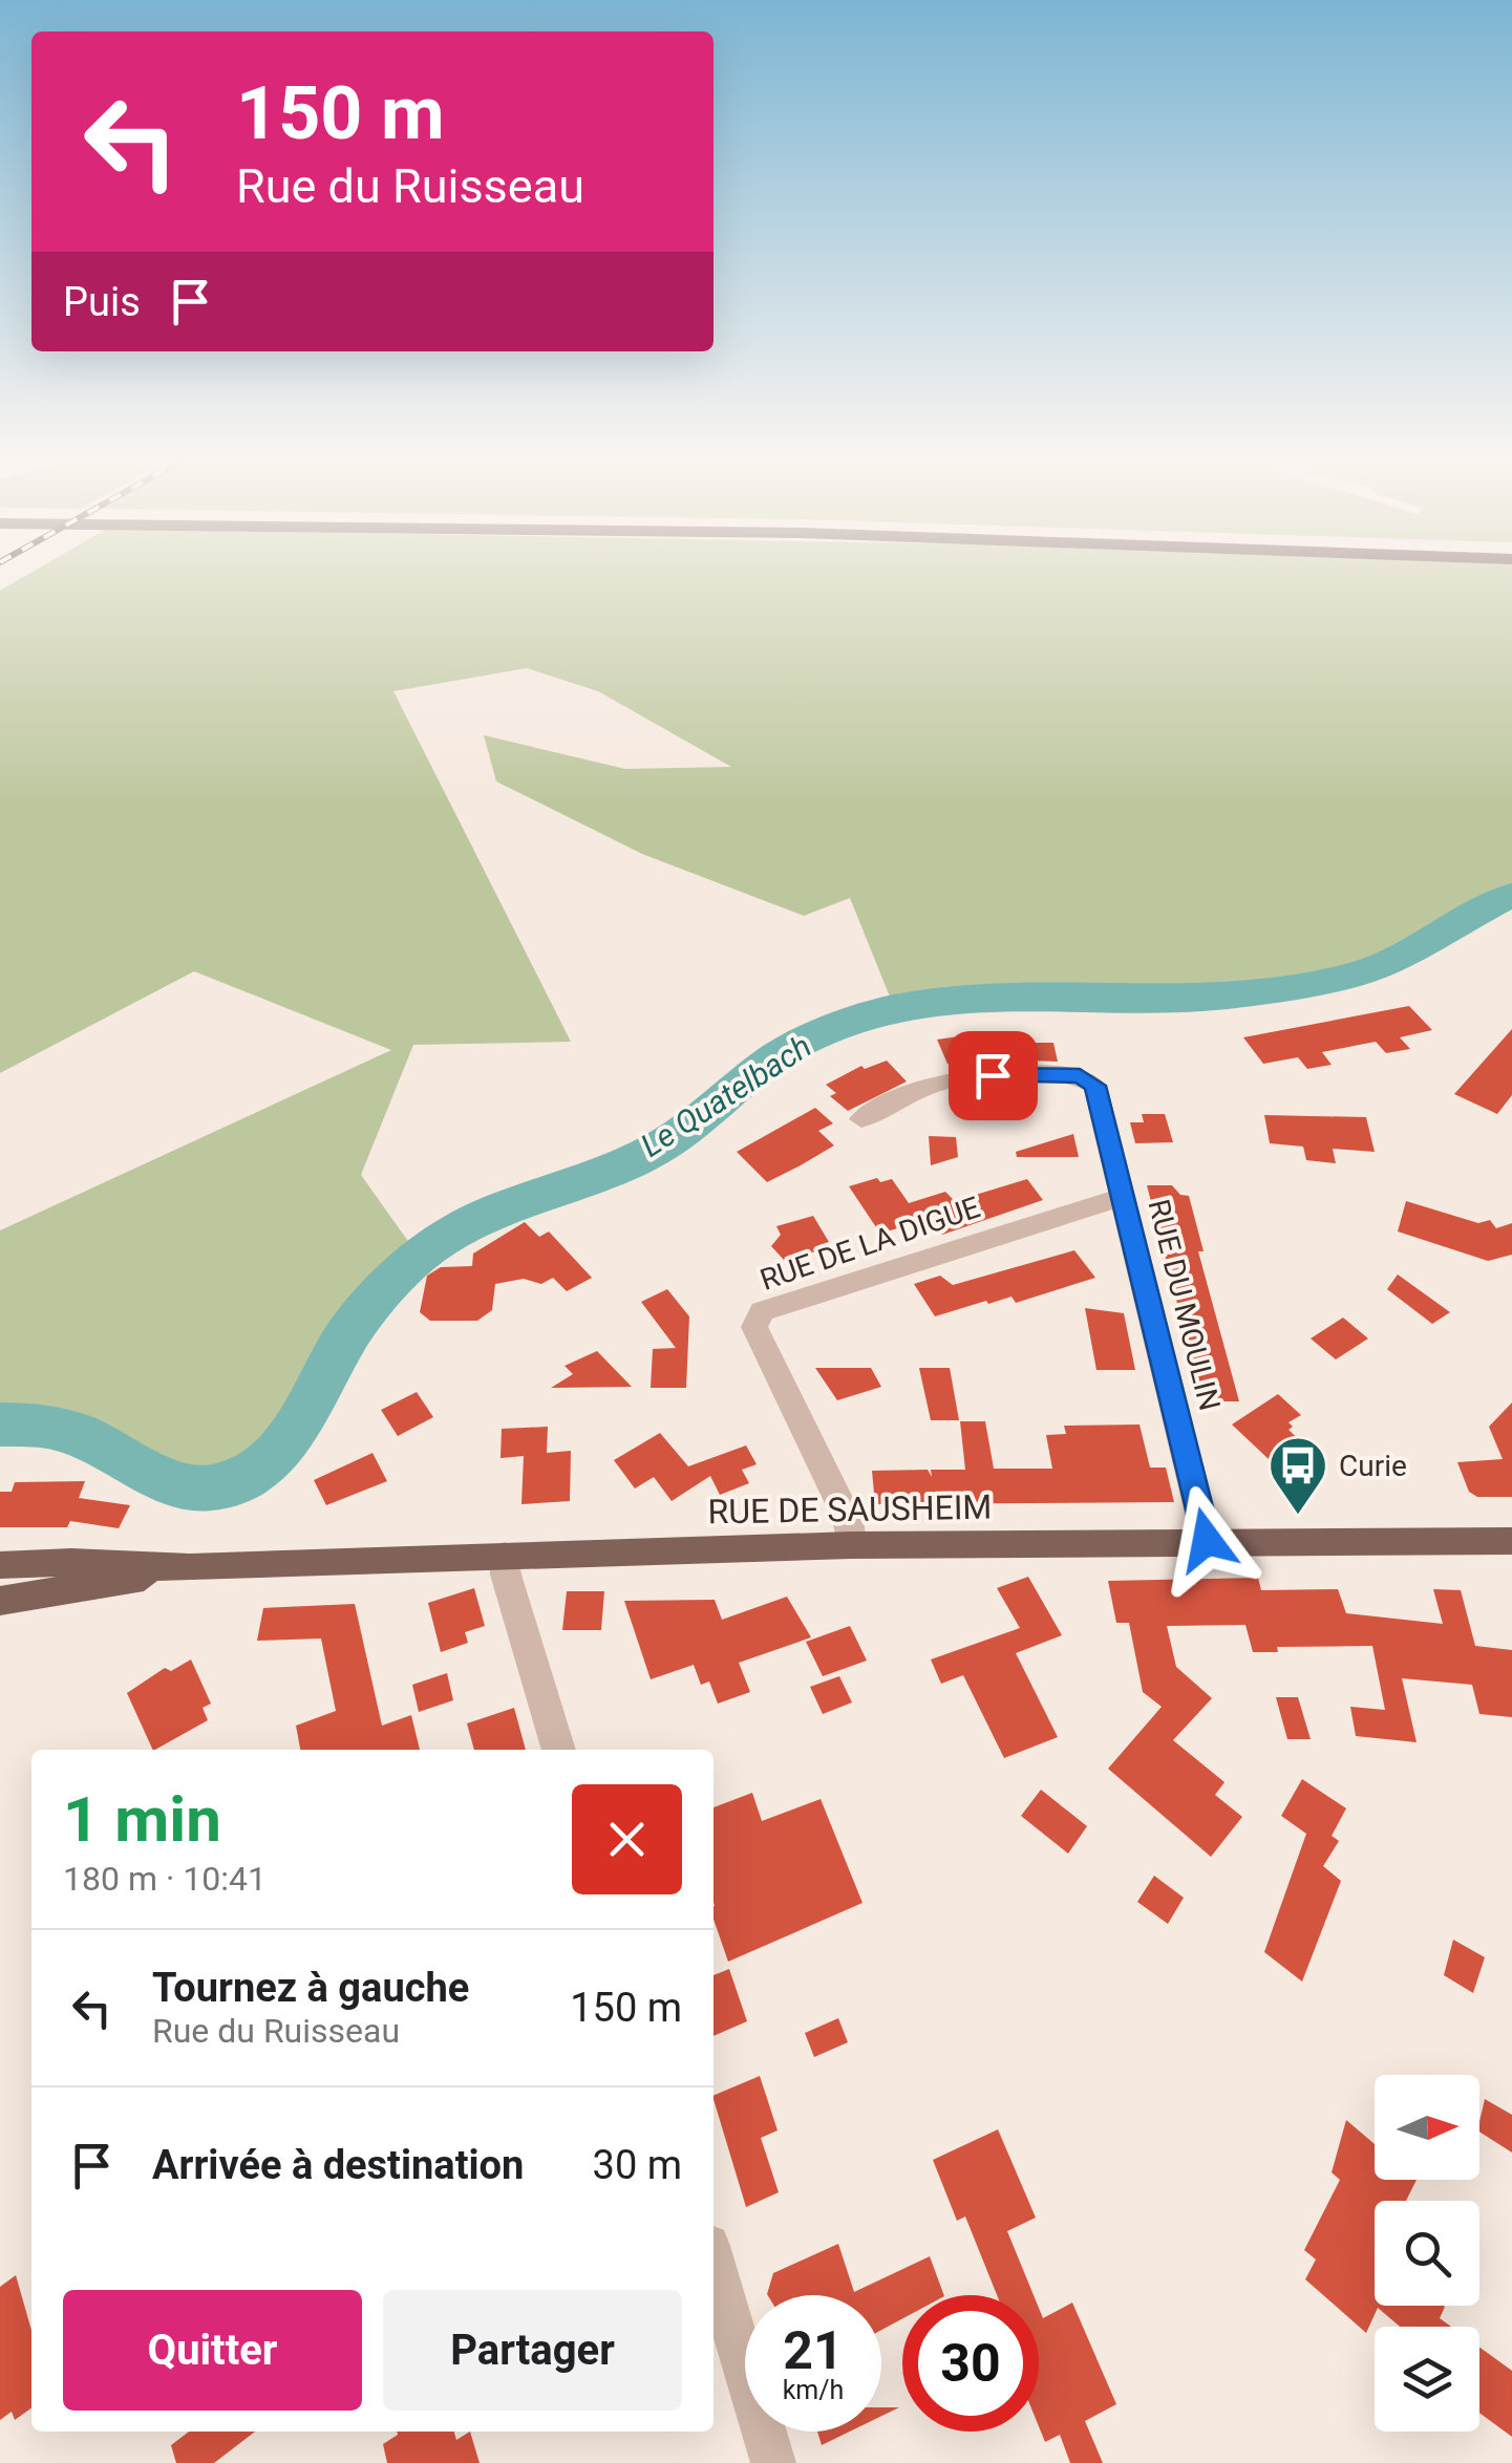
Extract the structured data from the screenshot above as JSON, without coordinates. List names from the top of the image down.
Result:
{
  "streets": {
    "main road": ["RUE DE SAUSHEIM"],
    "street": ["RUE DE LA DIGUE", "RUE DU MOULIN"]
  },
  "crossings": [
    ["RUE DE LA DIGUE", "RUE DU MOULIN"],
    ["RUE DE LA DIGUE", "RUE DE SAUSHEIM"],
    ["RUE DU MOULIN", "RUE DE SAUSHEIM"]
  ],
  "water": ["Le Quatelbach"],
  "places": {
    "bus stop": ["Curie"]
  },
  "north": "right",
  "page": {
    "turn": ["150 m", "Rue du Ruisseau"],
    "then": "Puis",
    "heading": ["1 min", "180 m · 10:41"],
    "list": [
      {
        "name": "Tournez à gauche",
        "note": "Rue du Ruisseau",
        "value": "150 m"
      },
      {
        "name": "Arrivée à destination",
        "value": "30 m"
      }
    ],
    "buttons": ["Quitter", "Partager"],
    "speed": "21 km/h",
    "limit": "30"
  }
}
